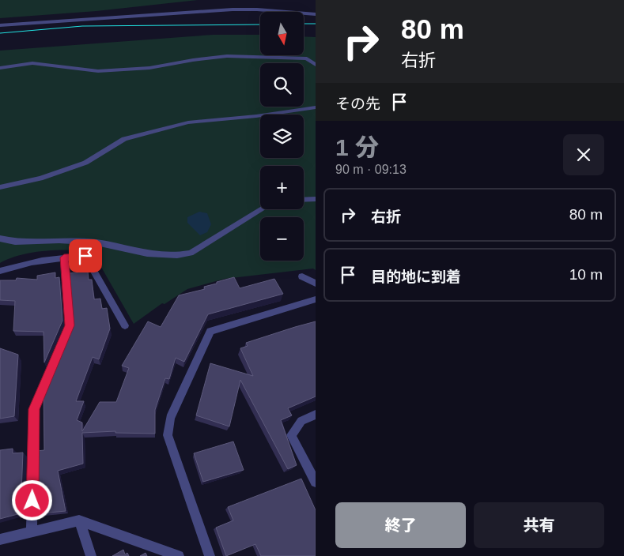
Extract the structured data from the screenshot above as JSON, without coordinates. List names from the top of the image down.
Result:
{
  "north": "bottom",
  "page": {
    "turn": ["80 m", "右折"],
    "map_buttons": ["+", "−"],
    "then": "その先",
    "heading": ["1 分", "90 m · 09:13"],
    "list": [
      {
        "name": "右折",
        "value": "80 m"
      },
      {
        "name": "目的地に到着",
        "value": "10 m"
      }
    ],
    "buttons": ["終了", "共有"]
  }
}
